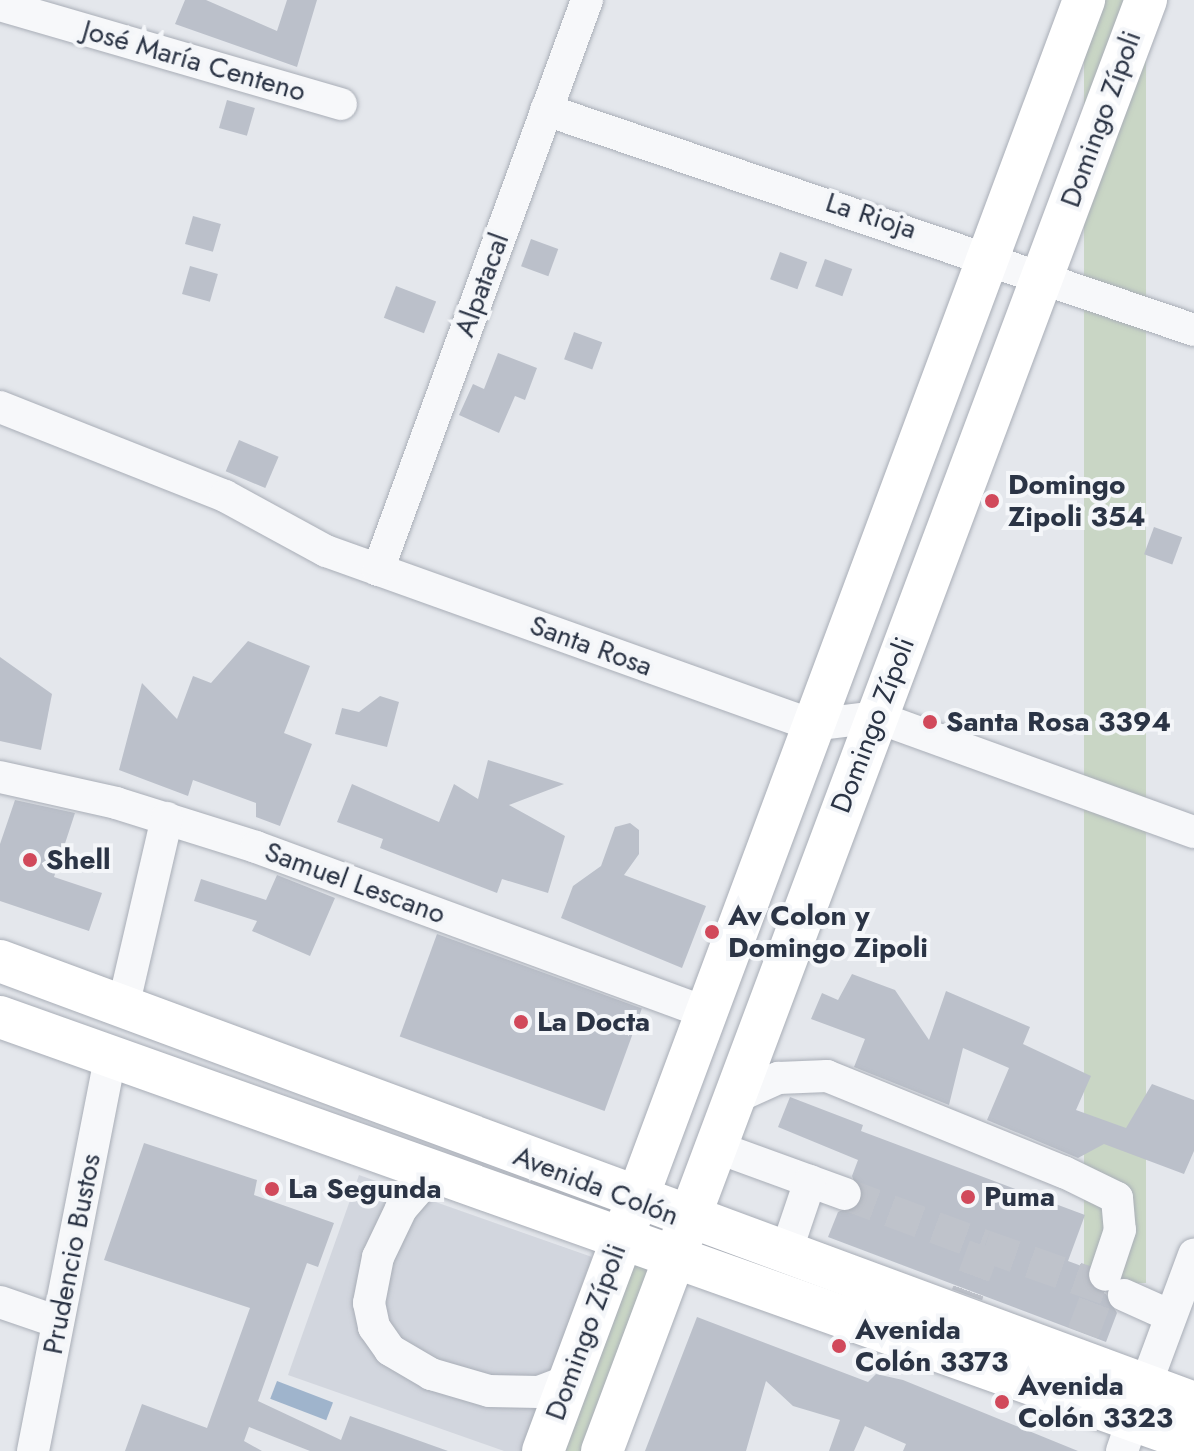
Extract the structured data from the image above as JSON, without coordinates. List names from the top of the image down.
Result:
{
  "streets": {
    "main road": ["Domingo Zípoli", "Avenida Colón"],
    "street": [
      "José María Centeno",
      "La Rioja",
      "Alpatacal",
      "Santa Rosa",
      "Samuel Lescano",
      "Prudencio Bustos"
    ]
  },
  "crossings": [
    ["Domingo Zípoli", "La Rioja"],
    ["Domingo Zípoli", "Santa Rosa"],
    ["Domingo Zípoli", "Samuel Lescano"],
    ["Domingo Zípoli", "Avenida Colón"],
    ["La Rioja", "Alpatacal"],
    ["Alpatacal", "Santa Rosa"],
    ["Avenida Colón", "Prudencio Bustos"]
  ],
  "places": [
    "Domingo Zipoli 354",
    "Santa Rosa 3394",
    "Shell",
    "Av Colon y Domingo Zipoli",
    "La Docta",
    "La Segunda",
    "Puma",
    "Avenida Colón 3373",
    "Avenida Colón 3323"
  ]
}
